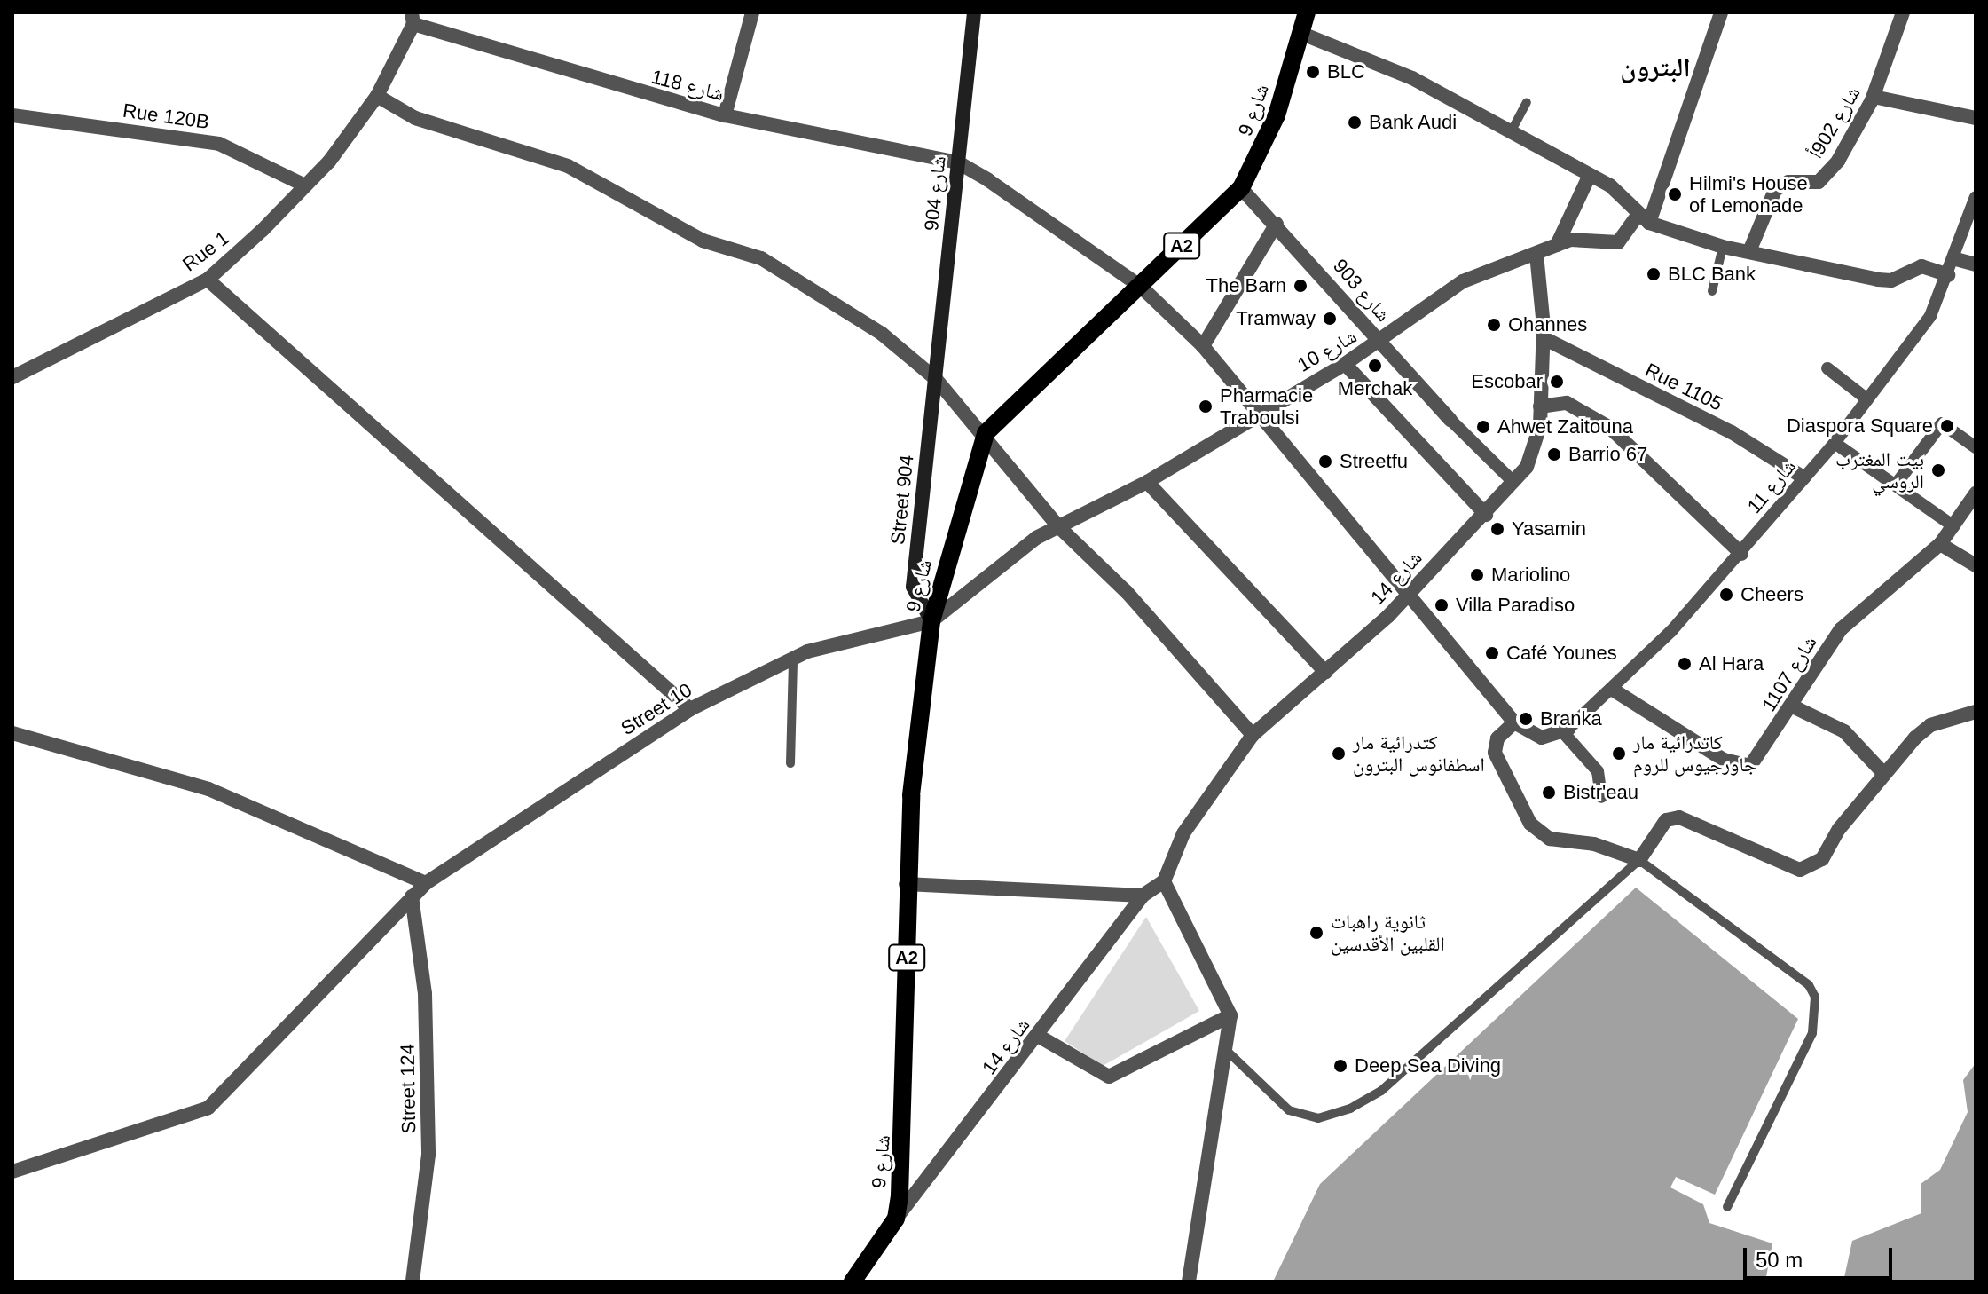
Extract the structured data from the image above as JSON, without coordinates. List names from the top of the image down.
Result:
{
  "streets": {
    "main road": [
      "شارع 9",
      "شارع 904",
      "A2",
      "Street 904"
    ],
    "street": [
      "شارع 118",
      "Rue 120B",
      "شارع 902أ",
      "Rue 1",
      "شارع 903",
      "شارع 10",
      "Rue 1105",
      "شارع 11",
      "شارع 14",
      "شارع 1107",
      "Street 10",
      "Street 124"
    ]
  },
  "crossings": [
    ["شارع 118", "شارع 904"],
    ["شارع 118", "Rue 1"],
    ["شارع 9", "شارع 903"],
    ["شارع 9", "شارع 10"],
    ["شارع 9", "Street 904"],
    ["شارع 9", "شارع 14"],
    ["شارع 9", "Street 10"],
    ["Rue 120B", "Rue 1"],
    ["شارع 904", "Street 904"],
    ["شارع 903", "شارع 10"],
    ["شارع 10", "Street 904"],
    ["شارع 10", "شارع 14"],
    ["شارع 10", "Street 10"],
    ["Rue 1105", "شارع 11"],
    ["Rue 1105", "شارع 14"],
    ["شارع 11", "شارع 1107"],
    ["Street 904", "Street 10"],
    ["Street 10", "Street 124"]
  ],
  "districts": ["البترون"],
  "places": [
    "BLC",
    "Bank Audi",
    "Hilmi's House of Lemonade",
    "BLC Bank",
    "The Barn",
    "Tramway",
    "Ohannes",
    "Merchak",
    "Escobar",
    "Pharmacie Traboulsi",
    "Diaspora Square",
    "Ahwet Zaitouna",
    "Barrio 67",
    "Streetfu",
    "بيت المغترب الروسي",
    "Yasamin",
    "Mariolino",
    "Cheers",
    "Villa Paradiso",
    "Café Younes",
    "Al Hara",
    "Branka",
    "كتدرائية مار اسطفانوس البترون",
    "كاتدرائية مار جاورجيوس للروم",
    "Bistr'eau",
    "ثانوية راهبات القلبين الأقدسين",
    "Deep Sea Diving"
  ],
  "scale_bar": "50 m"
}
